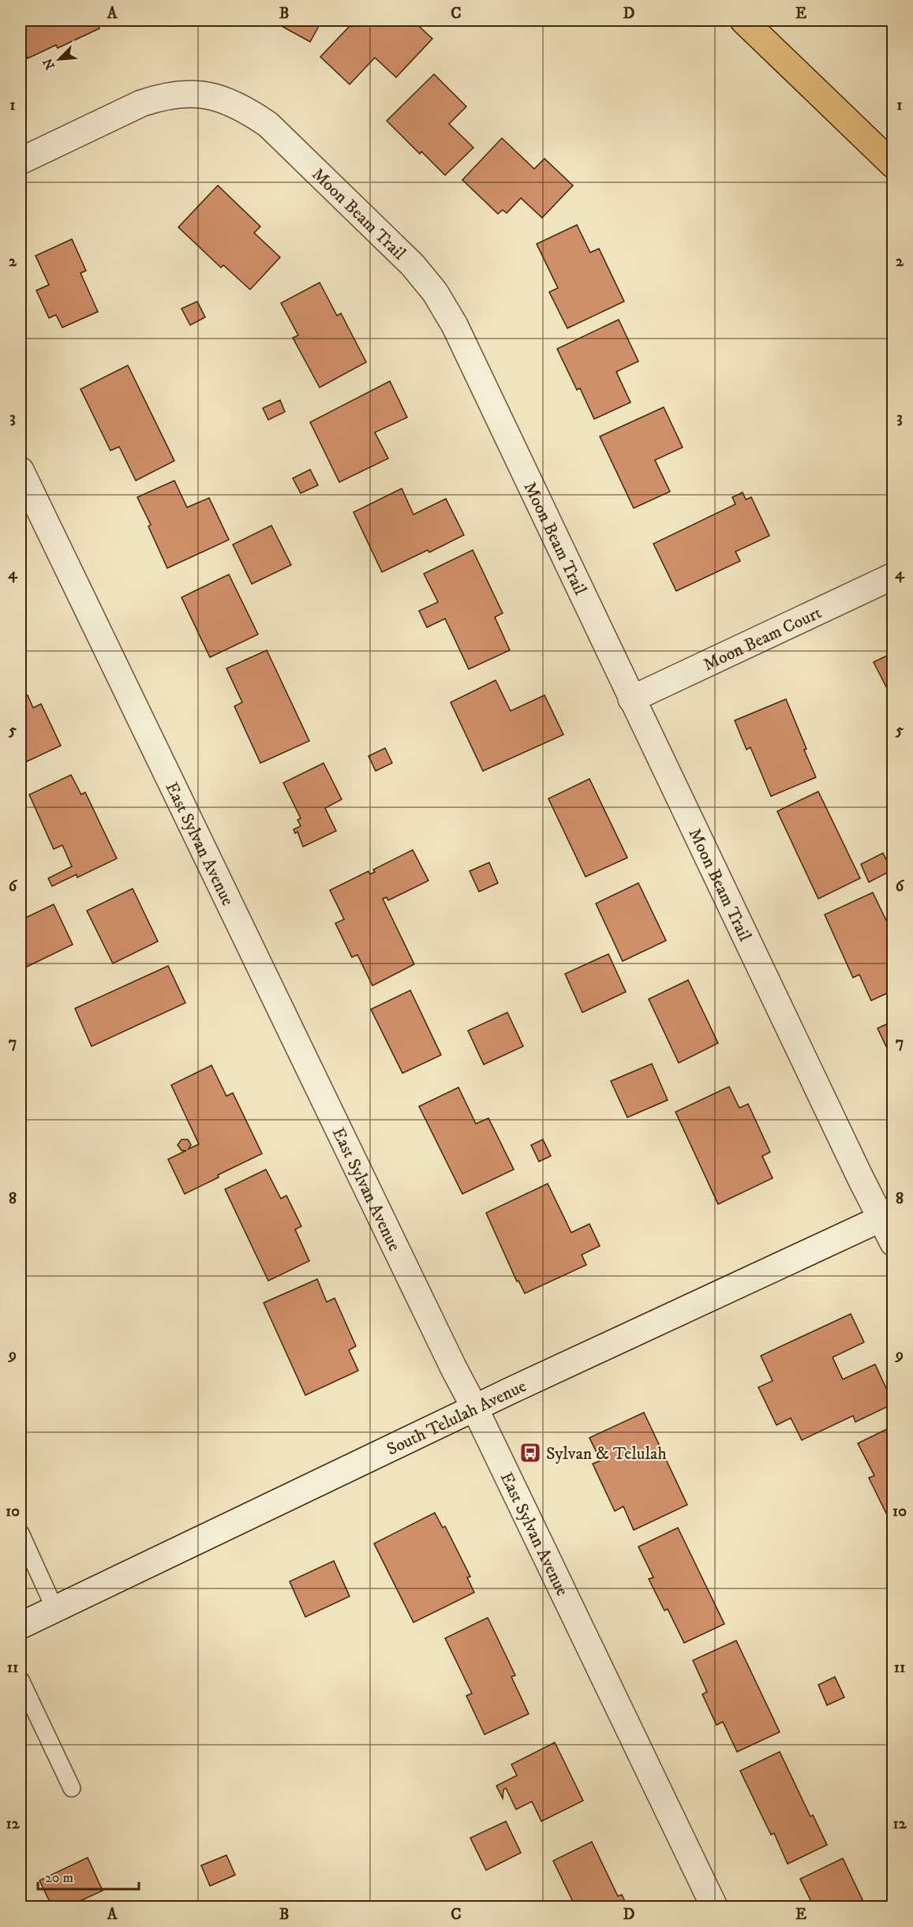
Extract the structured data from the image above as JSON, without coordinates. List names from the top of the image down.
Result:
{
  "streets": {
    "street": [
      "Moon Beam Trail",
      "Moon Beam Court",
      "East Sylvan Avenue",
      "South Telulah Avenue"
    ]
  },
  "crossings": [
    ["Moon Beam Trail", "Moon Beam Court"],
    ["Moon Beam Trail", "South Telulah Avenue"],
    ["East Sylvan Avenue", "South Telulah Avenue"]
  ],
  "places": {
    "bus stop": ["Sylvan & Telulah"]
  },
  "scale_bar": "20 m",
  "north": "bottom left",
  "grid": {
    "columns": [
      "A",
      "B",
      "C",
      "D",
      "E"
    ],
    "rows": [
      "1",
      "2",
      "3",
      "4",
      "5",
      "6",
      "7",
      "8",
      "9",
      "10",
      "11",
      "12"
    ]
  }
}
